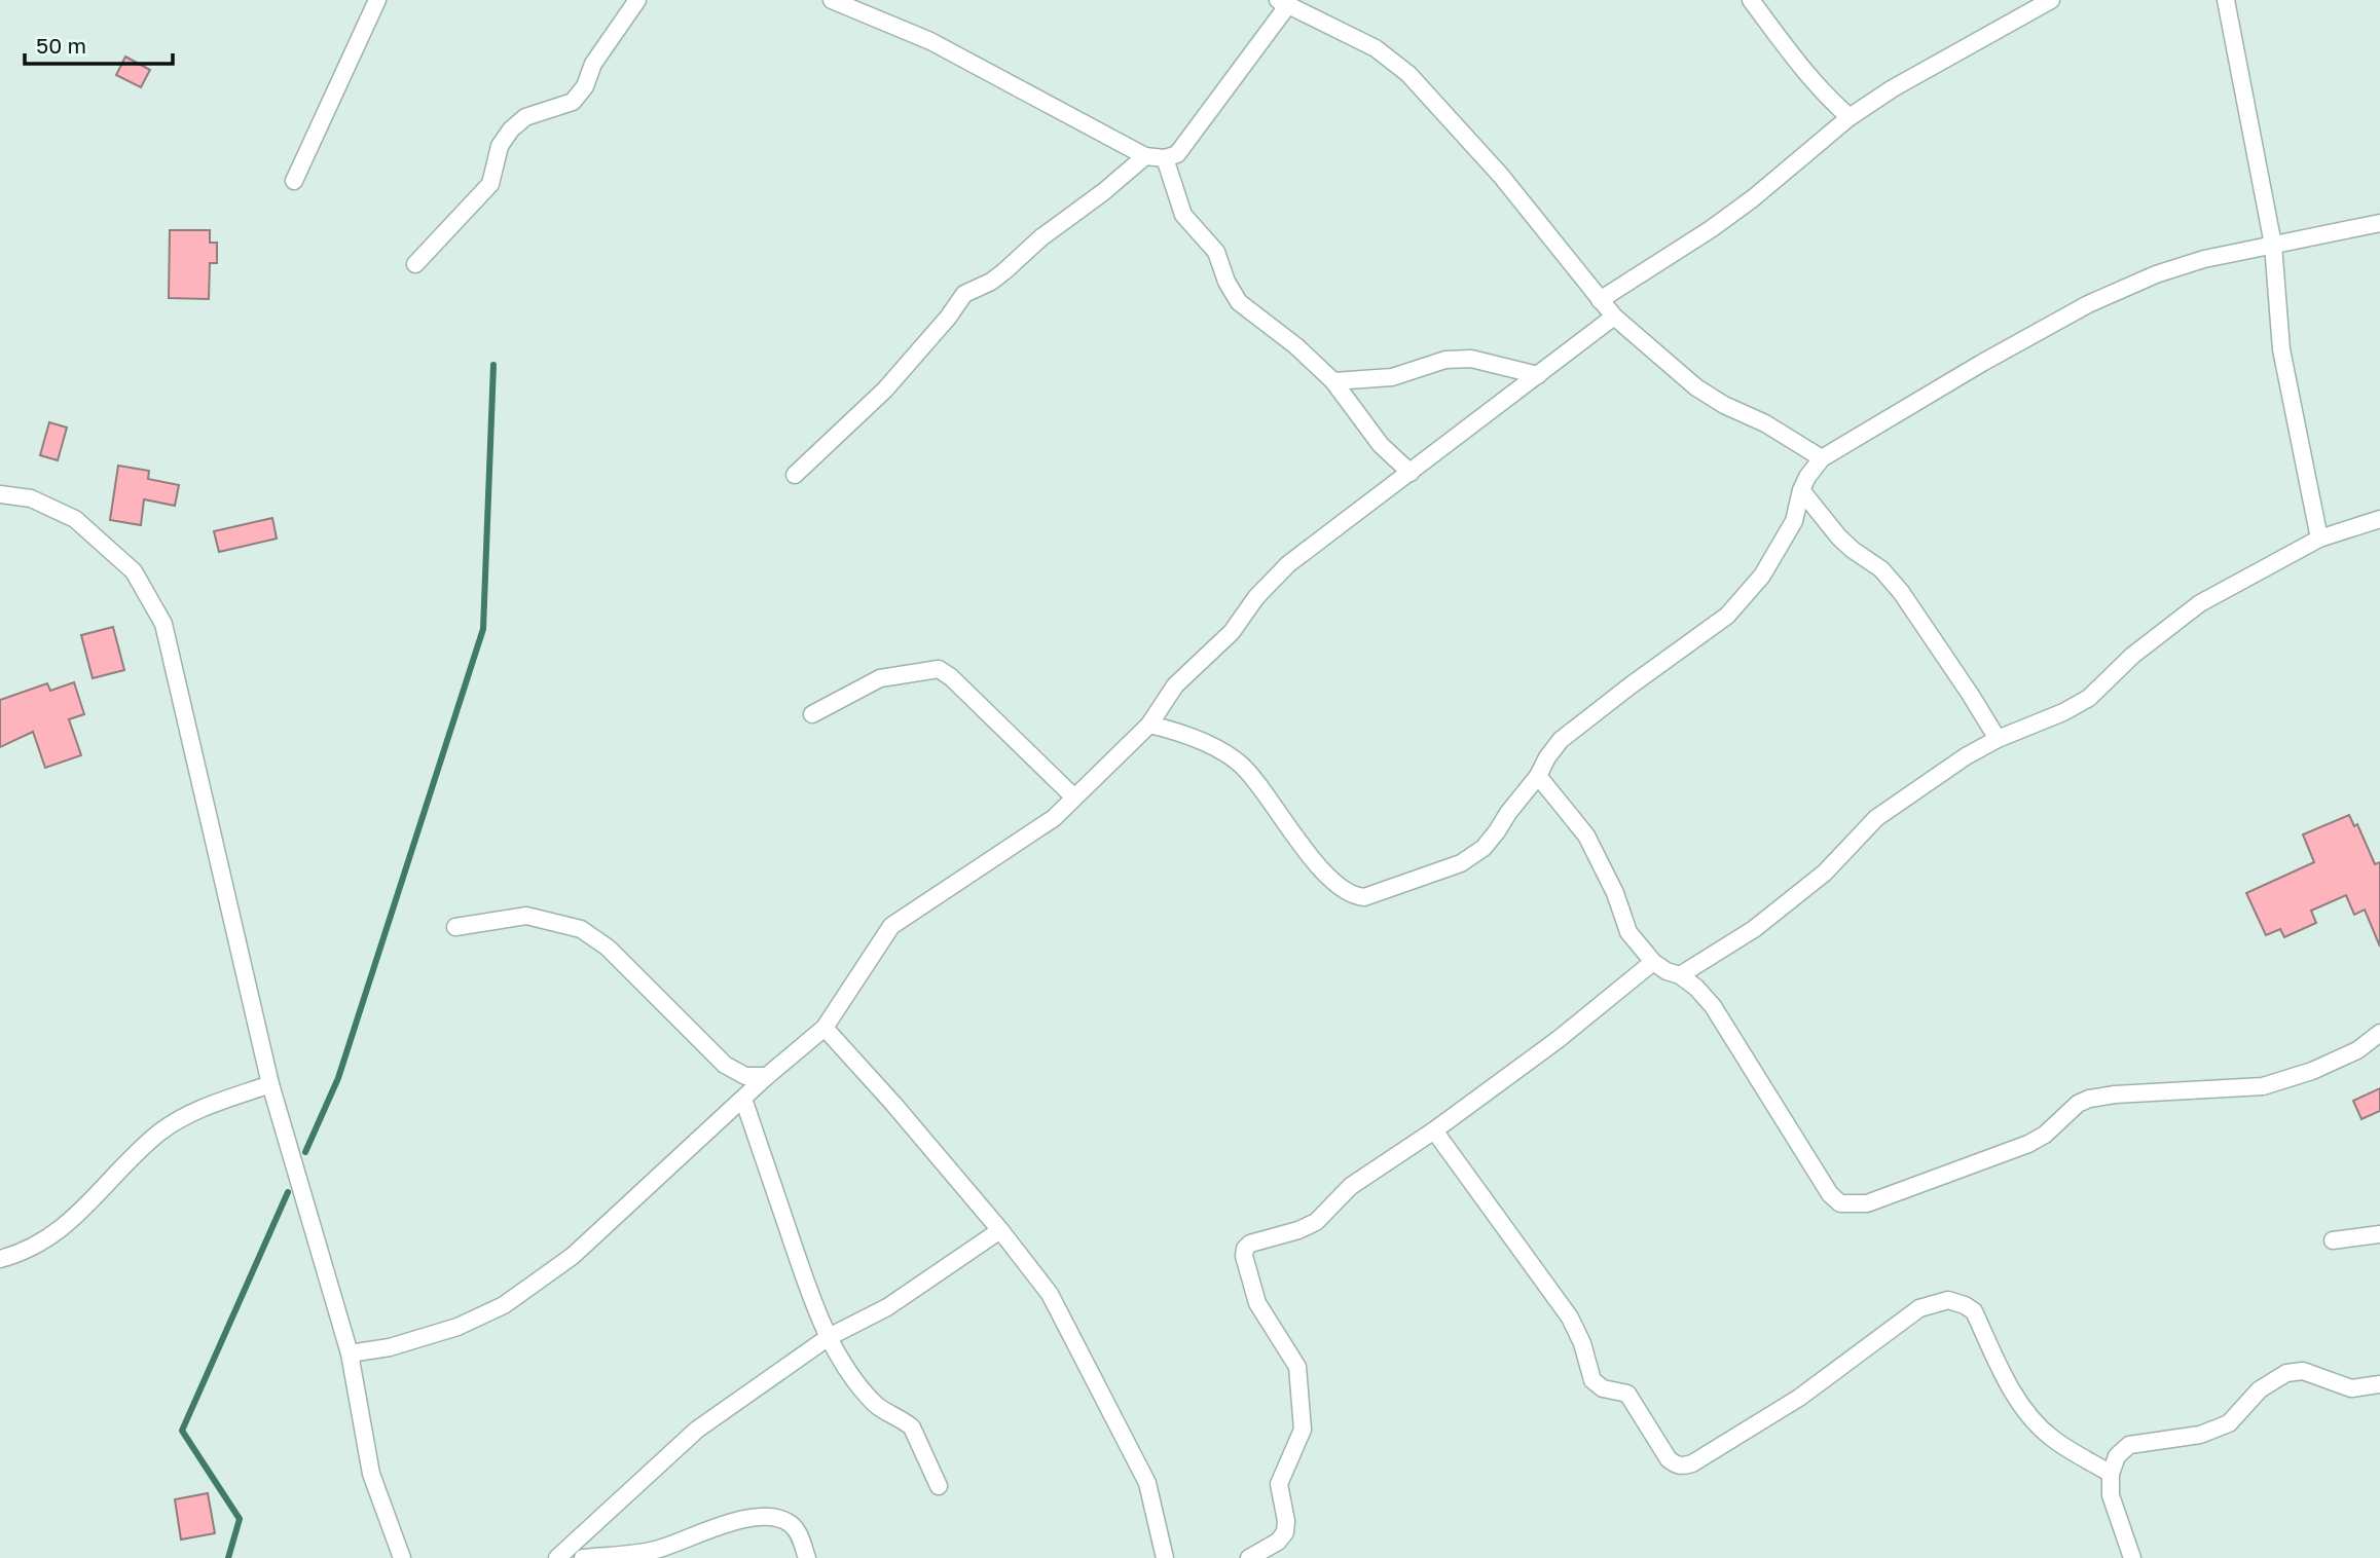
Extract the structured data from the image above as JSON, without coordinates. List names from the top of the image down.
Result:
{
  "scale_bar": "50 m"
}
